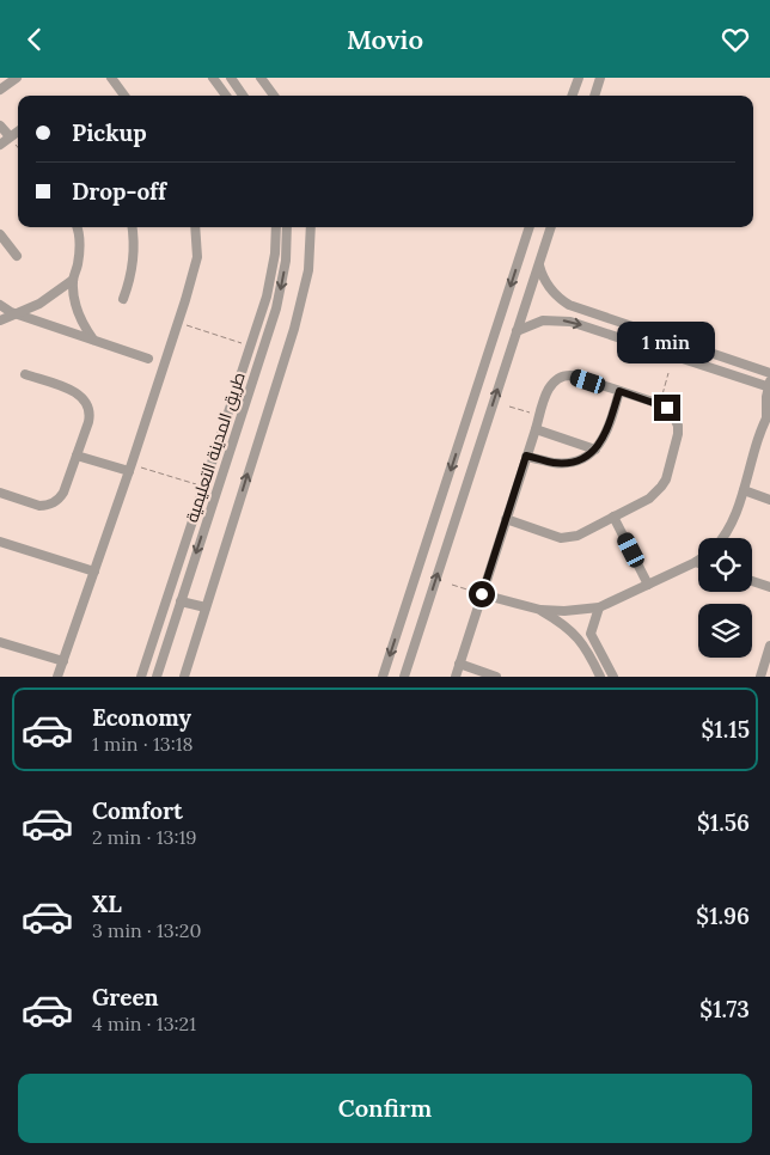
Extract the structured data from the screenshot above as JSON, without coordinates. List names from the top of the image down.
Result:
{
  "streets": {
    "street": ["طريق المدينة التعليمية"]
  },
  "page": {
    "header": "Movio",
    "banner": ["Pickup", "Drop-off"],
    "bubble": "1 min",
    "list": [
      {
        "name": "Economy",
        "note": "1 min · 13:18",
        "value": "$1.15"
      },
      {
        "name": "Comfort",
        "note": "2 min · 13:19",
        "value": "$1.56"
      },
      {
        "name": "XL",
        "note": "3 min · 13:20",
        "value": "$1.96"
      },
      {
        "name": "Green",
        "note": "4 min · 13:21",
        "value": "$1.73"
      }
    ],
    "buttons": "Confirm"
  }
}
